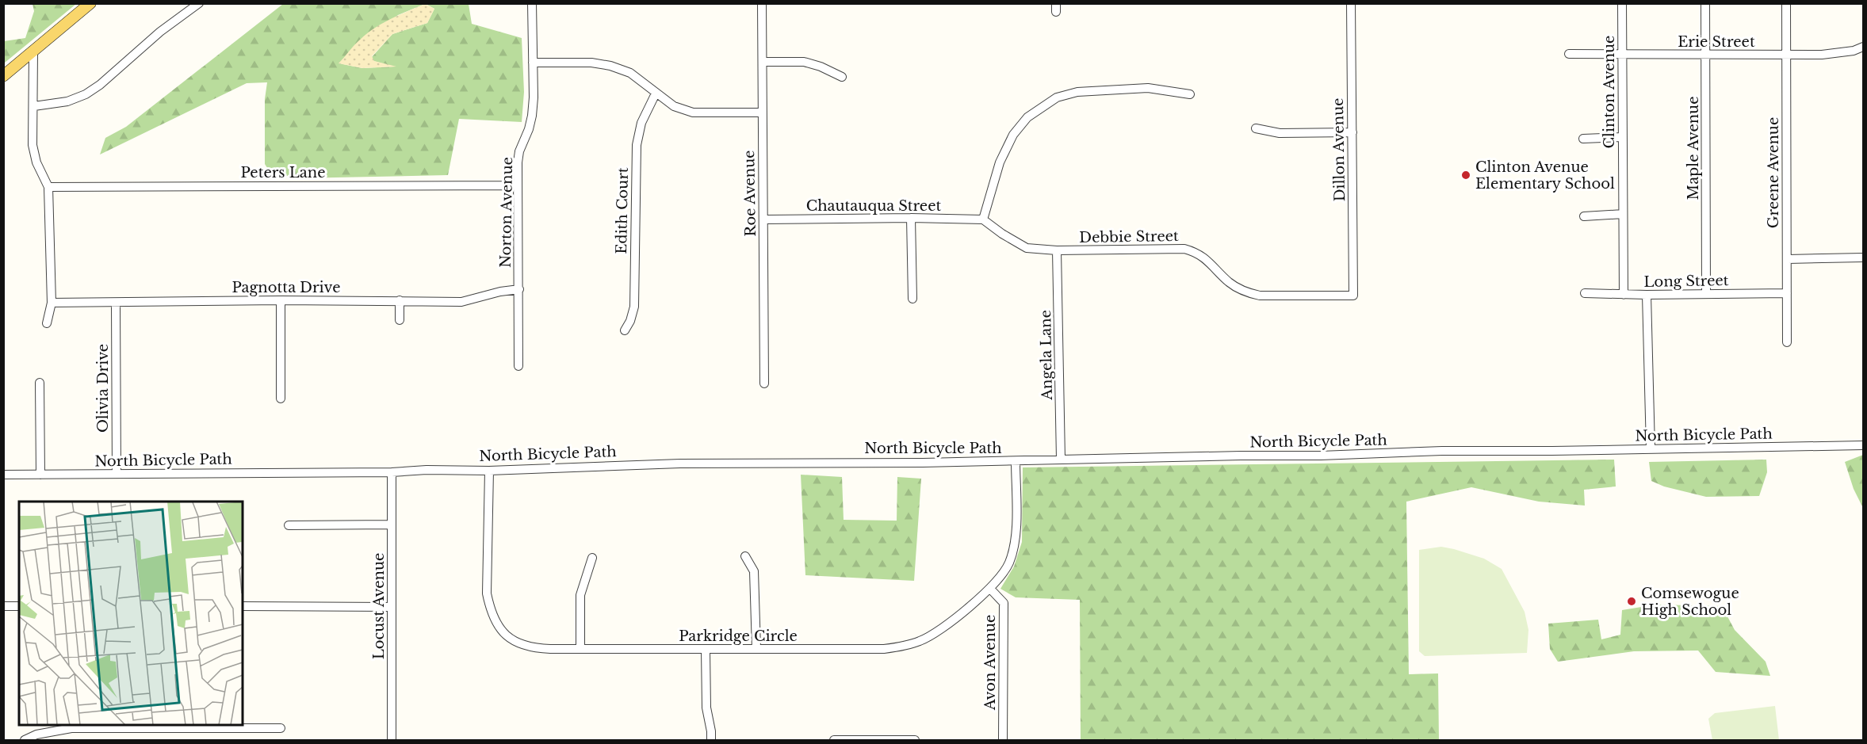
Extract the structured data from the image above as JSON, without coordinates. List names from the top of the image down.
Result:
{
  "streets": {
    "street": [
      "Erie Street",
      "Clinton Avenue",
      "Maple Avenue",
      "Dillon Avenue",
      "Peters Lane",
      "Greene Avenue",
      "Roe Avenue",
      "Chautauqua Street",
      "Edith Court",
      "Norton Avenue",
      "Debbie Street",
      "Long Street",
      "Pagnotta Drive",
      "Angela Lane",
      "Olivia Drive",
      "North Bicycle Path",
      "Locust Avenue",
      "Parkridge Circle",
      "Avon Avenue"
    ]
  },
  "crossings": [
    ["Erie Street", "Clinton Avenue"],
    ["Erie Street", "Maple Avenue"],
    ["Erie Street", "Greene Avenue"],
    ["Clinton Avenue", "Long Street"],
    ["Maple Avenue", "Long Street"],
    ["Dillon Avenue", "Debbie Street"],
    ["Peters Lane", "Norton Avenue"],
    ["Greene Avenue", "Long Street"],
    ["Roe Avenue", "Chautauqua Street"],
    ["Chautauqua Street", "Debbie Street"],
    ["Norton Avenue", "Pagnotta Drive"],
    ["Debbie Street", "Angela Lane"],
    ["Pagnotta Drive", "Olivia Drive"],
    ["Angela Lane", "North Bicycle Path"],
    ["Olivia Drive", "North Bicycle Path"],
    ["North Bicycle Path", "Locust Avenue"],
    ["North Bicycle Path", "Parkridge Circle"],
    ["Parkridge Circle", "Avon Avenue"]
  ],
  "places": ["Clinton Avenue Elementary School", "Comsewogue High School"]
}
